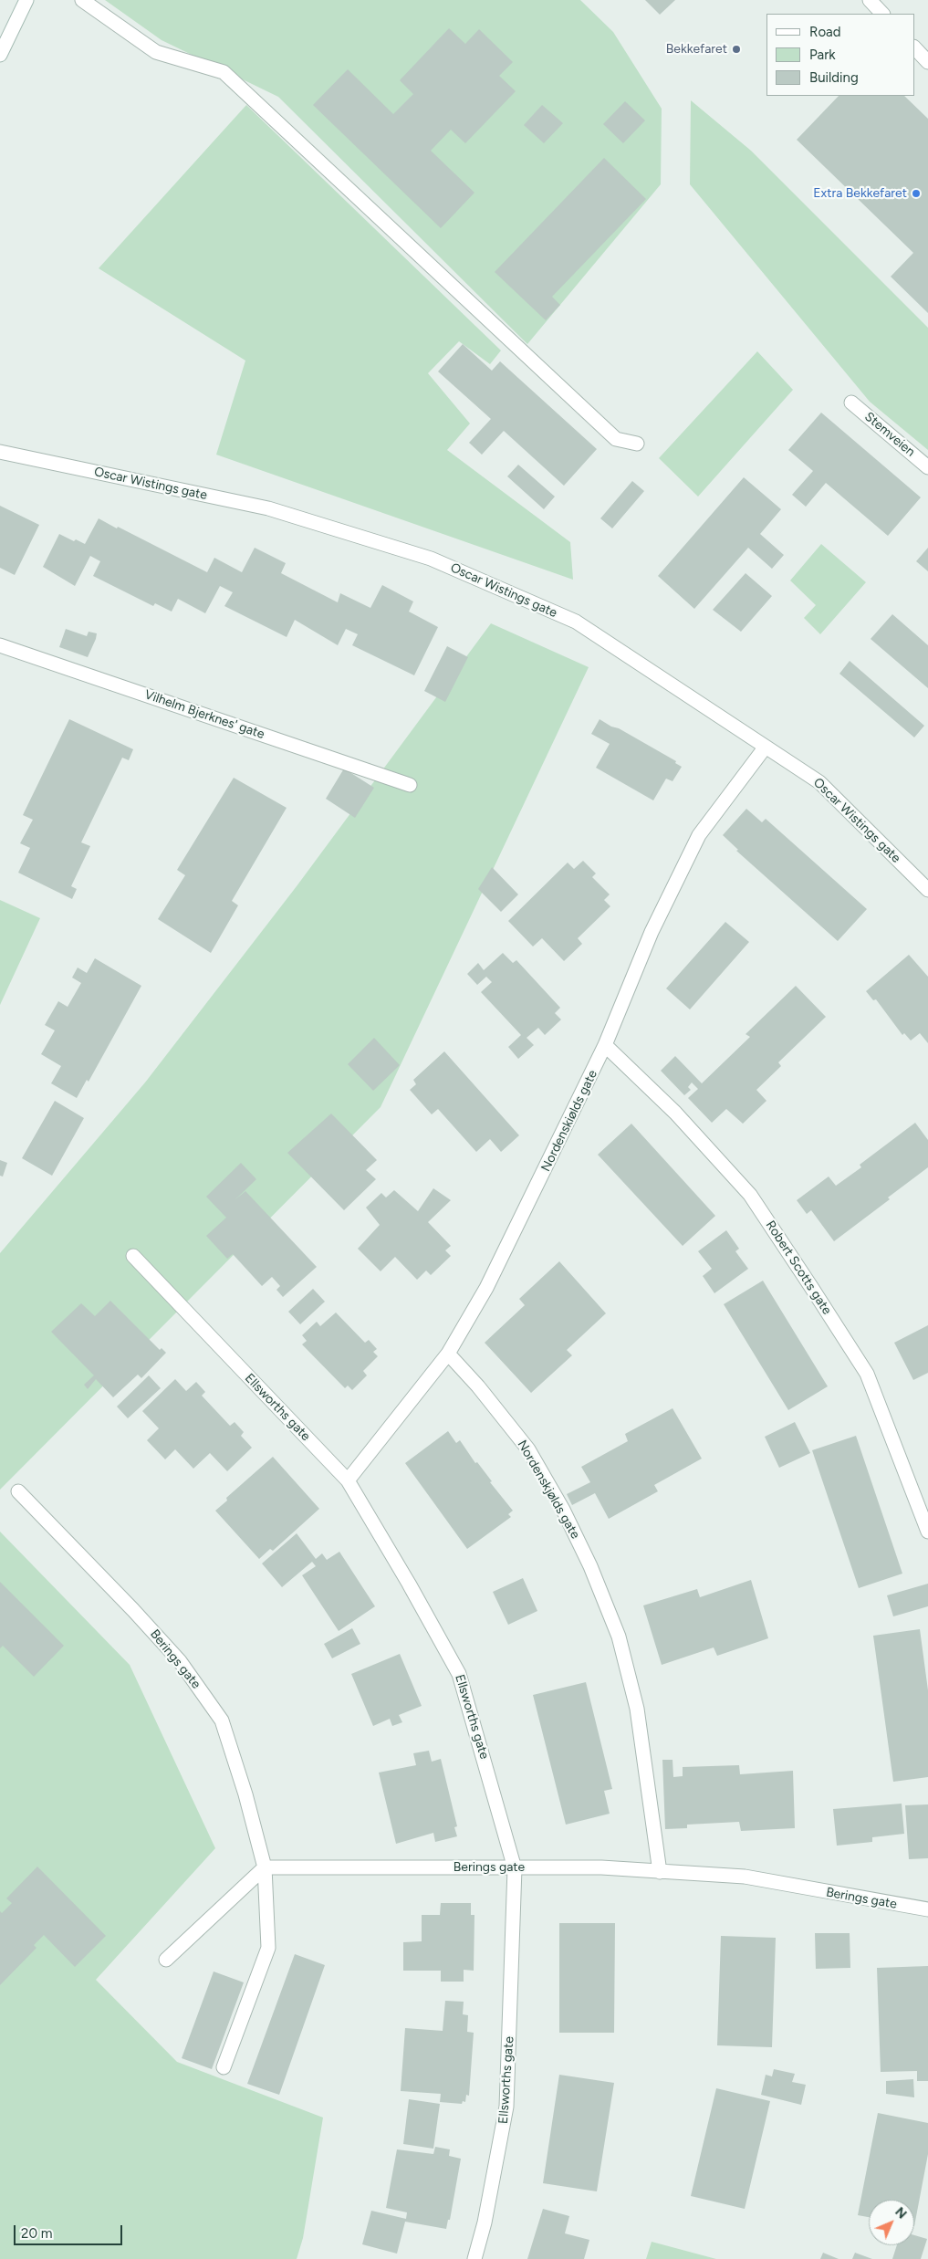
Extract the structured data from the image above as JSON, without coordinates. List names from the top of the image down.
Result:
{
  "streets": {
    "street": [
      "Stemveien",
      "Oscar Wistings gate",
      "Vilhelm Bjerknes' gate",
      "Nordenskiølds gate",
      "Robert Scotts gate",
      "Ellsworths gate",
      "Nordenskjølds gate",
      "Berings gate"
    ]
  },
  "crossings": [
    ["Oscar Wistings gate", "Nordenskiølds gate"],
    ["Nordenskiølds gate", "Robert Scotts gate"],
    ["Nordenskiølds gate", "Ellsworths gate"],
    ["Nordenskiølds gate", "Nordenskjølds gate"],
    ["Ellsworths gate", "Berings gate"],
    ["Nordenskjølds gate", "Berings gate"]
  ],
  "places": ["Bekkefaret", "Extra Bekkefaret"],
  "legend": ["Road", "Park", "Building"],
  "scale_bar": "20 m",
  "north": "top right"
}
